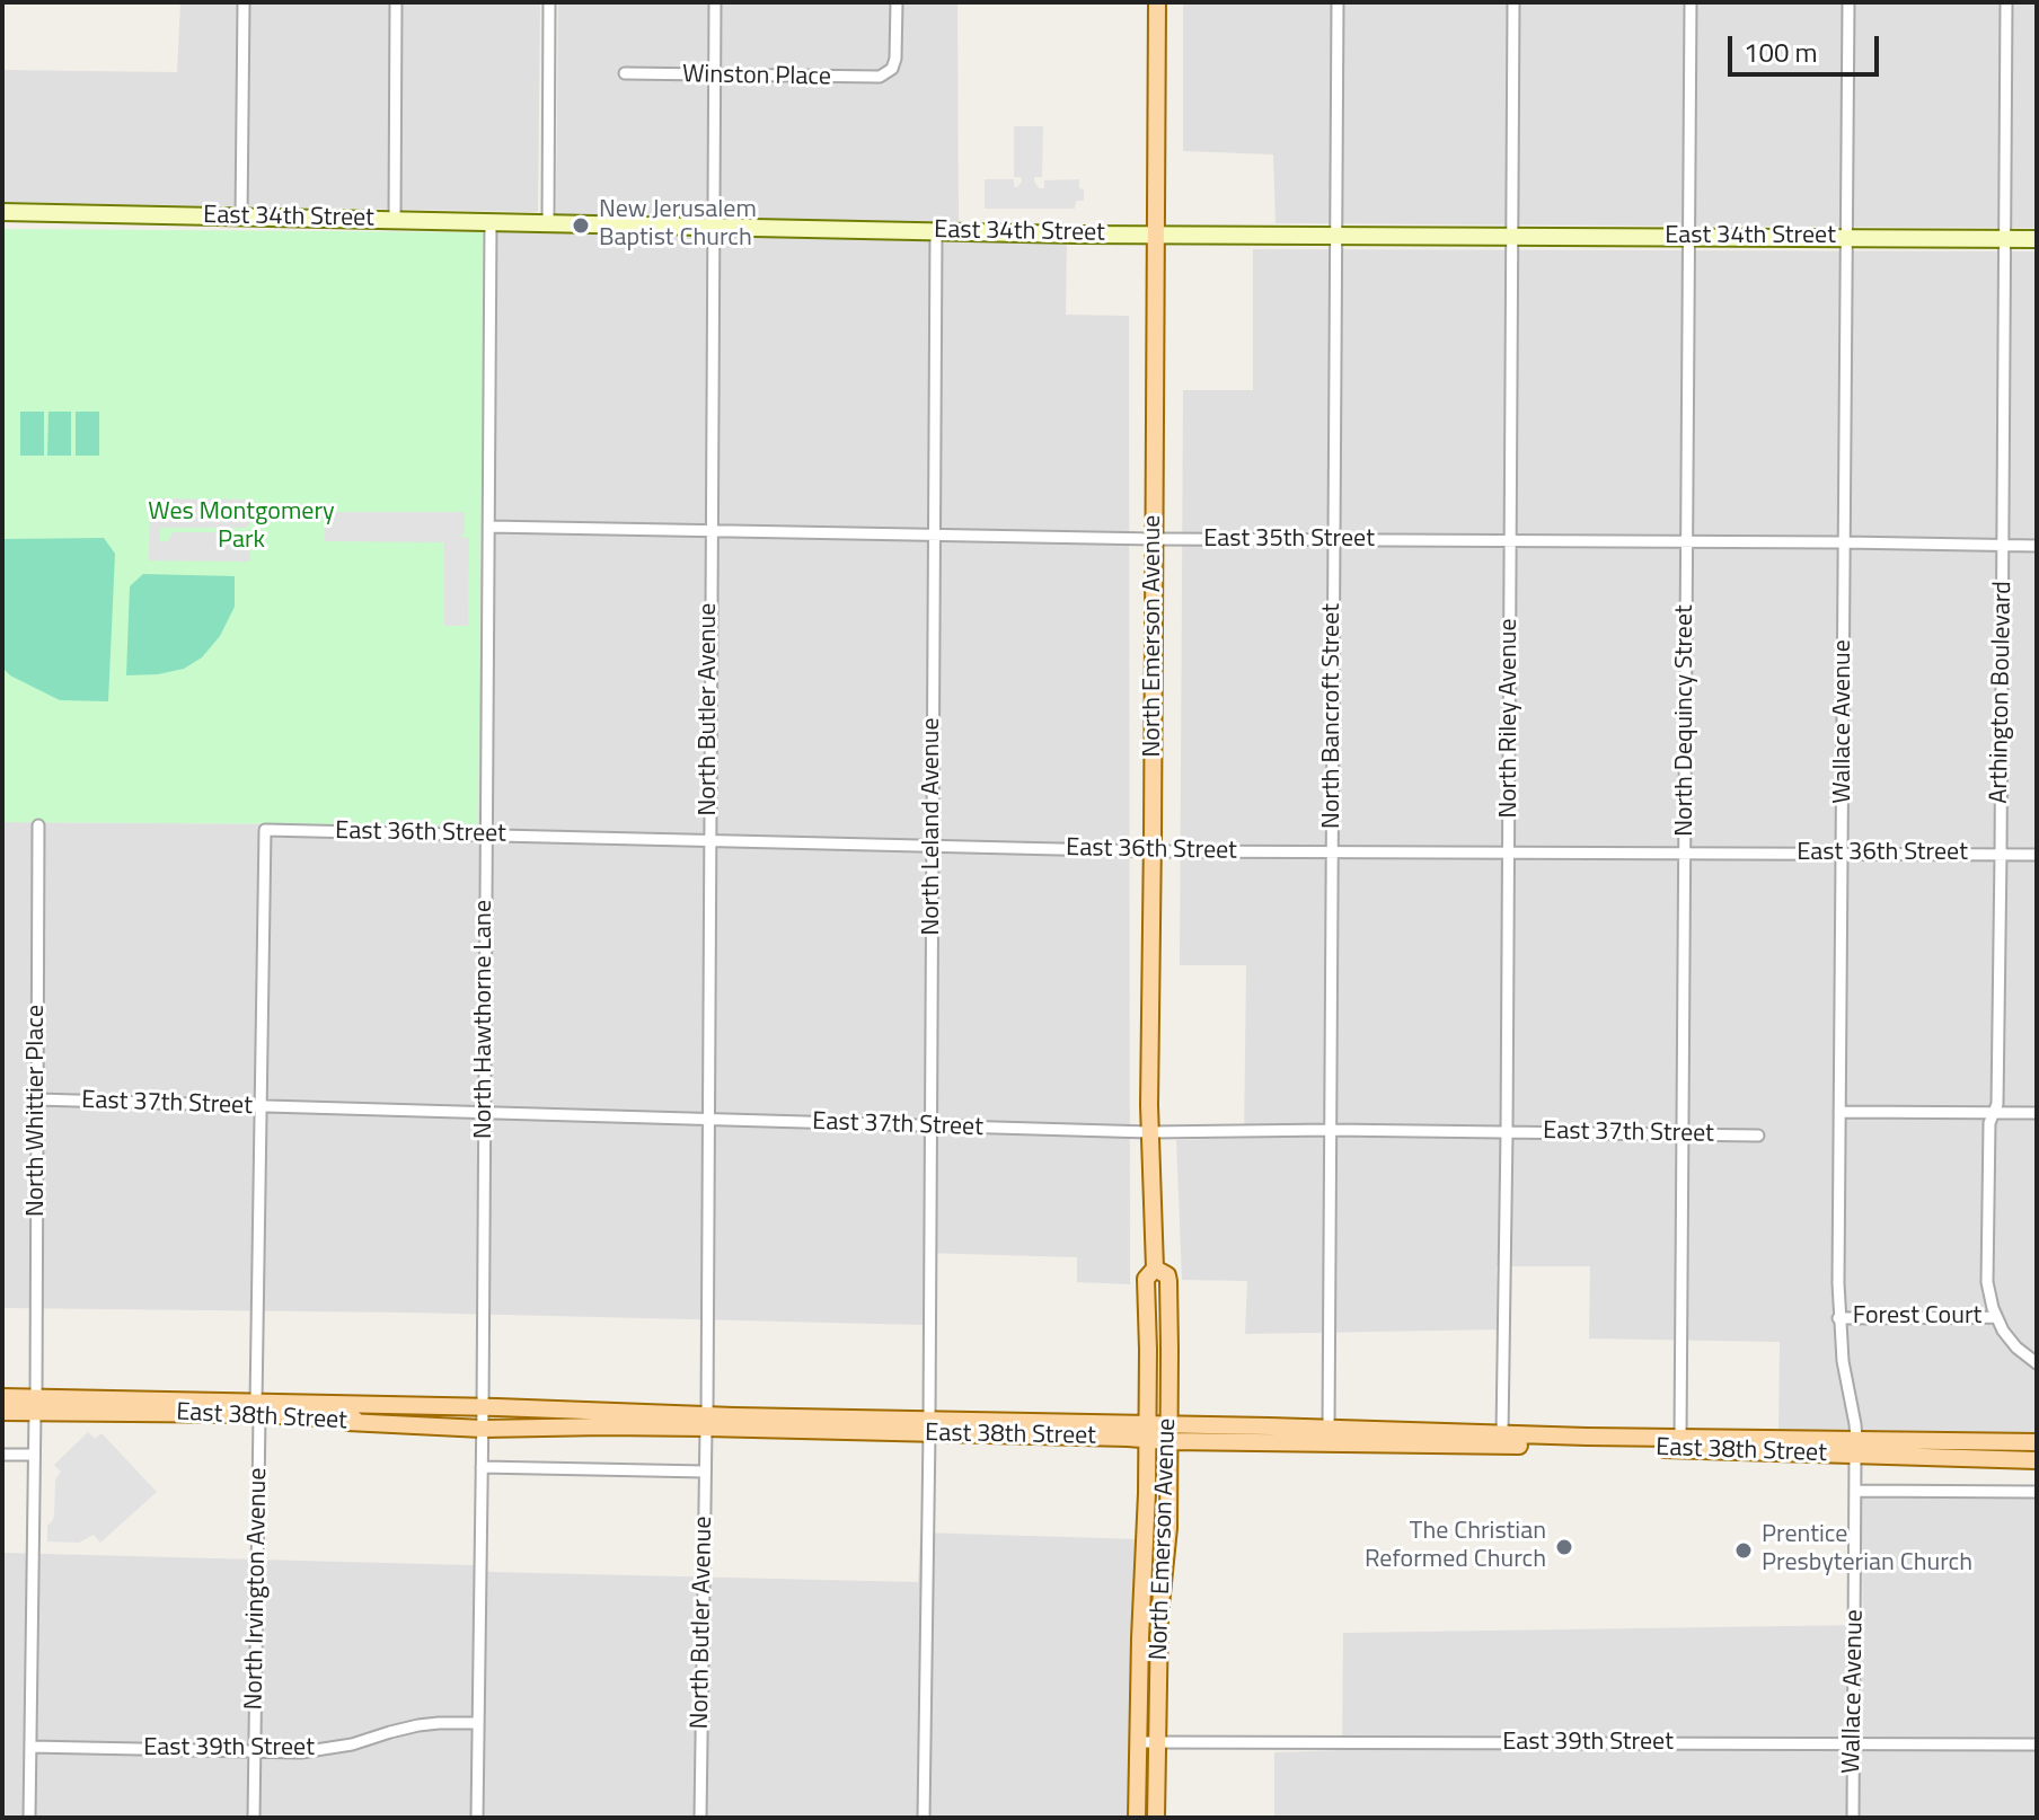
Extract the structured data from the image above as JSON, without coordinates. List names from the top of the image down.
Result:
{
  "streets": {
    "main road": ["East 34th Street", "North Emerson Avenue", "East 38th Street"],
    "street": [
      "Winston Place",
      "East 35th Street",
      "Arthington Boulevard",
      "North Butler Avenue",
      "North Bancroft Street",
      "North Riley Avenue",
      "North Dequincy Street",
      "Wallace Avenue",
      "North Leland Avenue",
      "East 36th Street",
      "North Hawthorne Lane",
      "East 37th Street",
      "North Whittier Place",
      "Forest Court",
      "North Irvington Avenue",
      "East 39th Street"
    ]
  },
  "crossings": [
    ["Winston Place", "North Butler Avenue"],
    ["East 34th Street", "North Emerson Avenue"],
    ["East 34th Street", "Arthington Boulevard"],
    ["East 34th Street", "North Butler Avenue"],
    ["East 34th Street", "North Bancroft Street"],
    ["East 34th Street", "North Riley Avenue"],
    ["East 34th Street", "North Dequincy Street"],
    ["East 34th Street", "Wallace Avenue"],
    ["East 34th Street", "North Leland Avenue"],
    ["East 34th Street", "North Hawthorne Lane"],
    ["East 35th Street", "North Emerson Avenue"],
    ["East 35th Street", "Arthington Boulevard"],
    ["East 35th Street", "North Butler Avenue"],
    ["East 35th Street", "North Bancroft Street"],
    ["East 35th Street", "North Riley Avenue"],
    ["East 35th Street", "North Dequincy Street"],
    ["East 35th Street", "Wallace Avenue"],
    ["East 35th Street", "North Leland Avenue"],
    ["East 35th Street", "North Hawthorne Lane"],
    ["North Emerson Avenue", "East 36th Street"],
    ["North Emerson Avenue", "East 37th Street"],
    ["North Emerson Avenue", "East 38th Street"],
    ["North Emerson Avenue", "East 39th Street"],
    ["Arthington Boulevard", "East 36th Street"],
    ["Arthington Boulevard", "Forest Court"],
    ["North Butler Avenue", "East 36th Street"],
    ["North Butler Avenue", "East 37th Street"],
    ["North Butler Avenue", "East 38th Street"],
    ["North Bancroft Street", "East 36th Street"],
    ["North Bancroft Street", "East 37th Street"],
    ["North Bancroft Street", "East 38th Street"],
    ["North Riley Avenue", "East 36th Street"],
    ["North Riley Avenue", "East 37th Street"],
    ["North Riley Avenue", "East 38th Street"],
    ["North Dequincy Street", "East 36th Street"],
    ["North Dequincy Street", "East 37th Street"],
    ["North Dequincy Street", "East 38th Street"],
    ["Wallace Avenue", "East 36th Street"],
    ["Wallace Avenue", "Forest Court"],
    ["Wallace Avenue", "East 38th Street"],
    ["Wallace Avenue", "East 39th Street"],
    ["North Leland Avenue", "East 36th Street"],
    ["North Leland Avenue", "East 37th Street"],
    ["North Leland Avenue", "East 38th Street"],
    ["East 36th Street", "North Hawthorne Lane"],
    ["East 36th Street", "North Irvington Avenue"],
    ["North Hawthorne Lane", "East 37th Street"],
    ["North Hawthorne Lane", "East 38th Street"],
    ["North Hawthorne Lane", "East 39th Street"],
    ["East 37th Street", "North Whittier Place"],
    ["East 37th Street", "North Irvington Avenue"],
    ["North Whittier Place", "East 38th Street"],
    ["North Whittier Place", "East 39th Street"],
    ["East 38th Street", "North Irvington Avenue"],
    ["North Irvington Avenue", "East 39th Street"]
  ],
  "parks": ["Wes Montgomery Park"],
  "places": ["New Jerusalem Baptist Church", "The Christian Reformed Church", "Prentice Presbyterian Church"],
  "scale_bar": "100 m"
}
